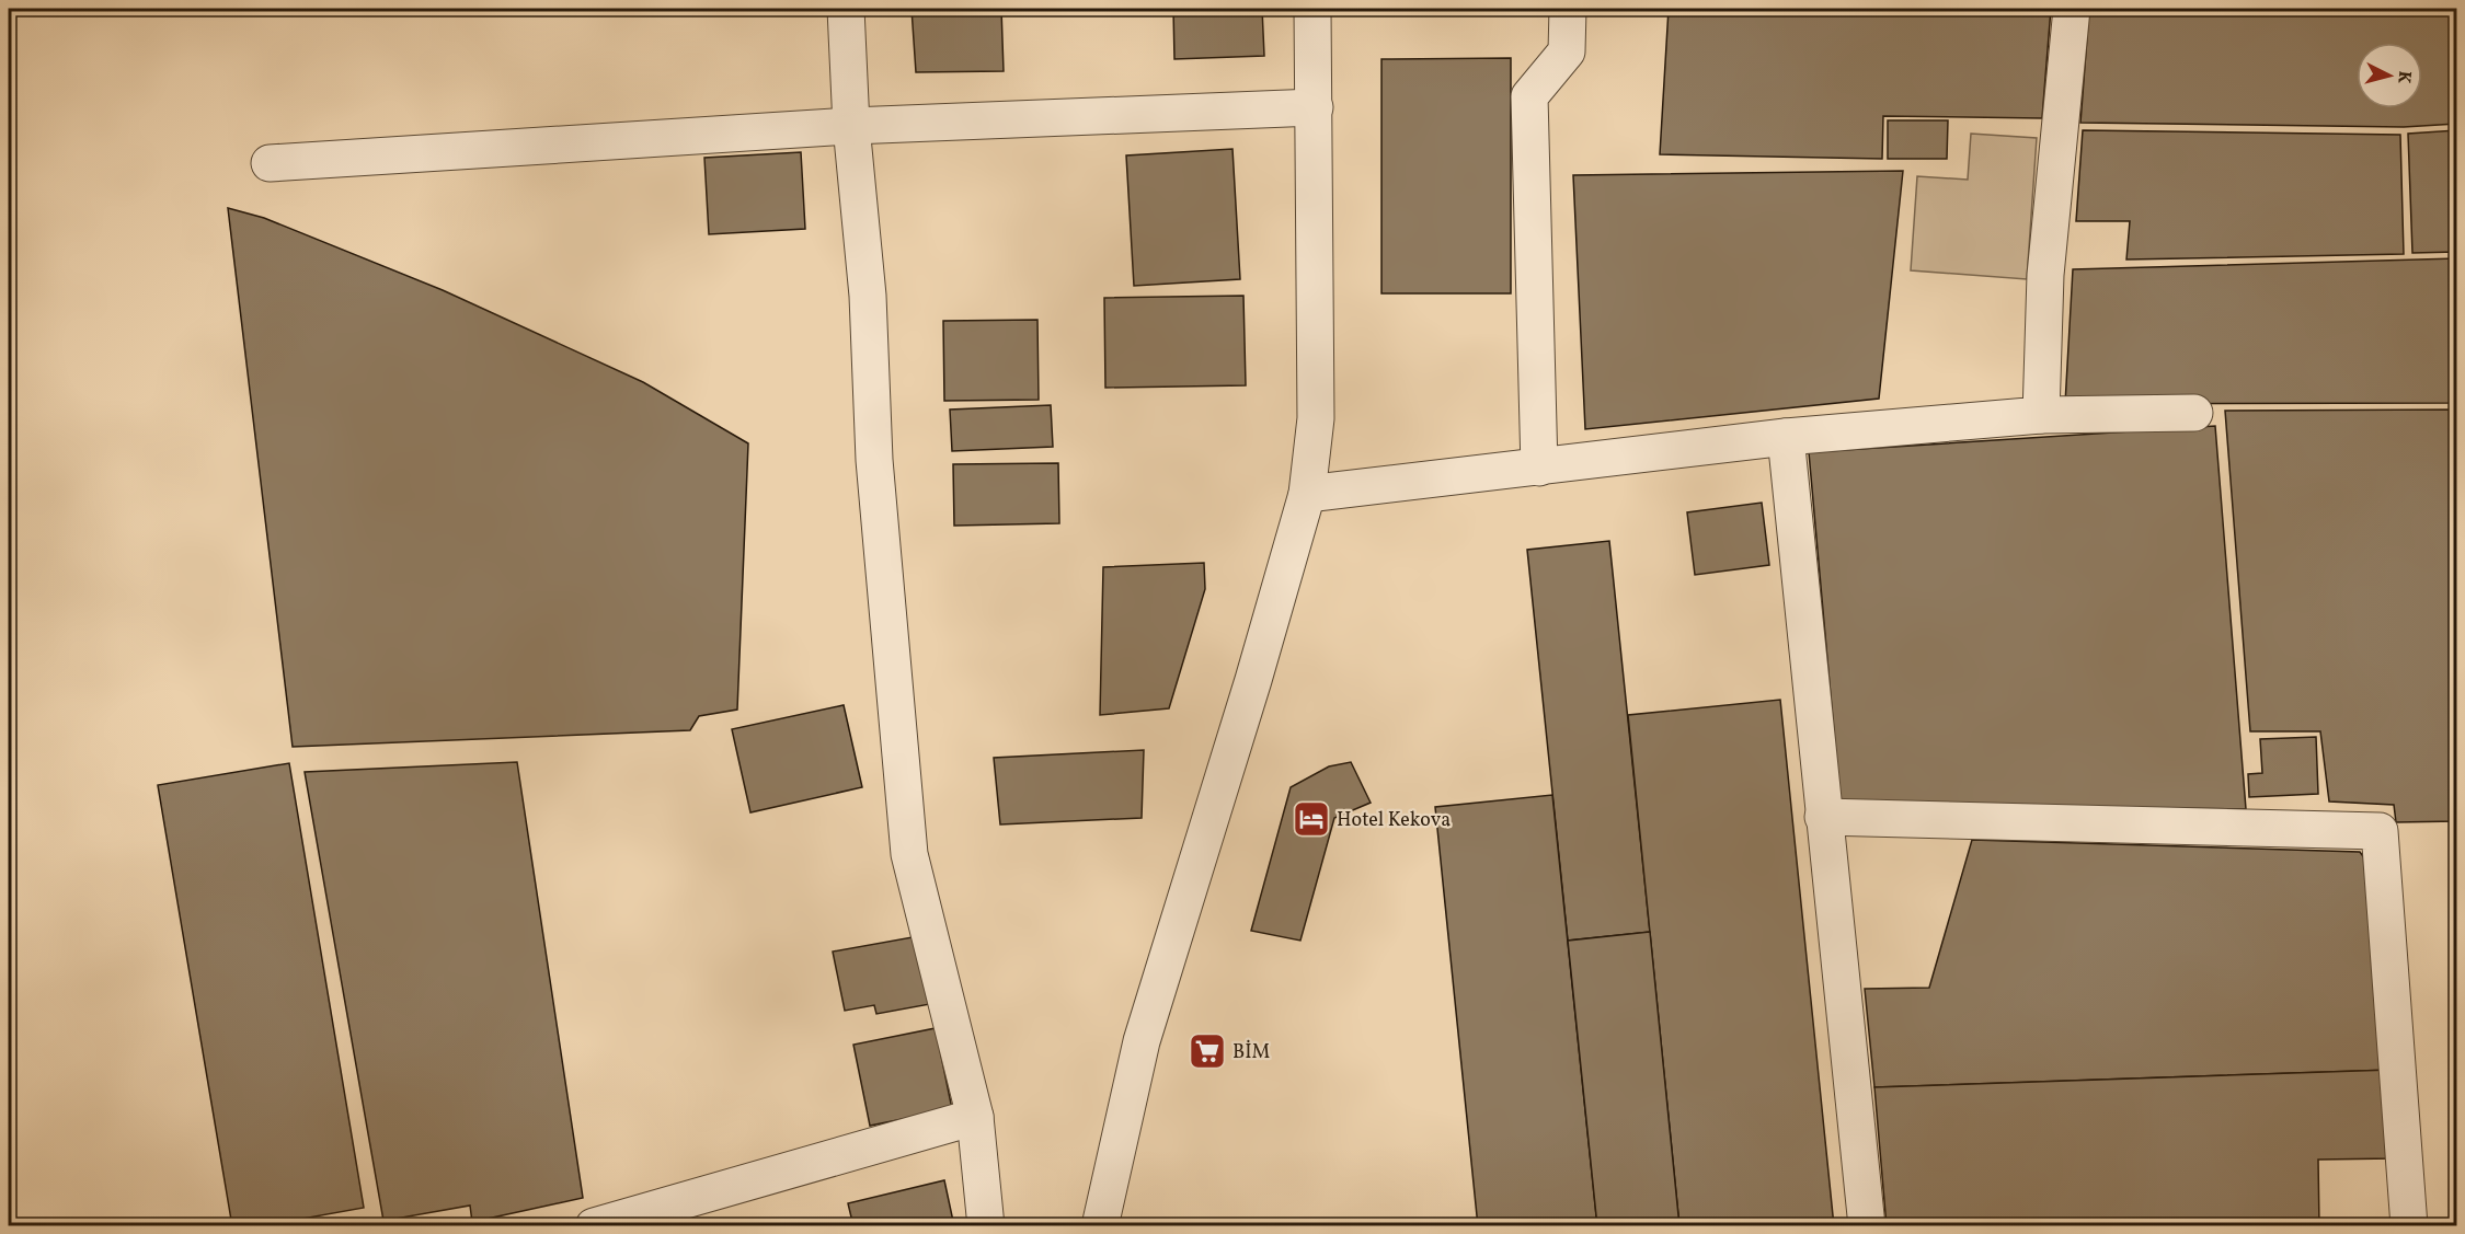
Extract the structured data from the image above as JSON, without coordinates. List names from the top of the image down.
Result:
{
  "places": {
    "hotel": ["Hotel Kekova"],
    "supermarket": ["BİM"]
  },
  "north": "right"
}
